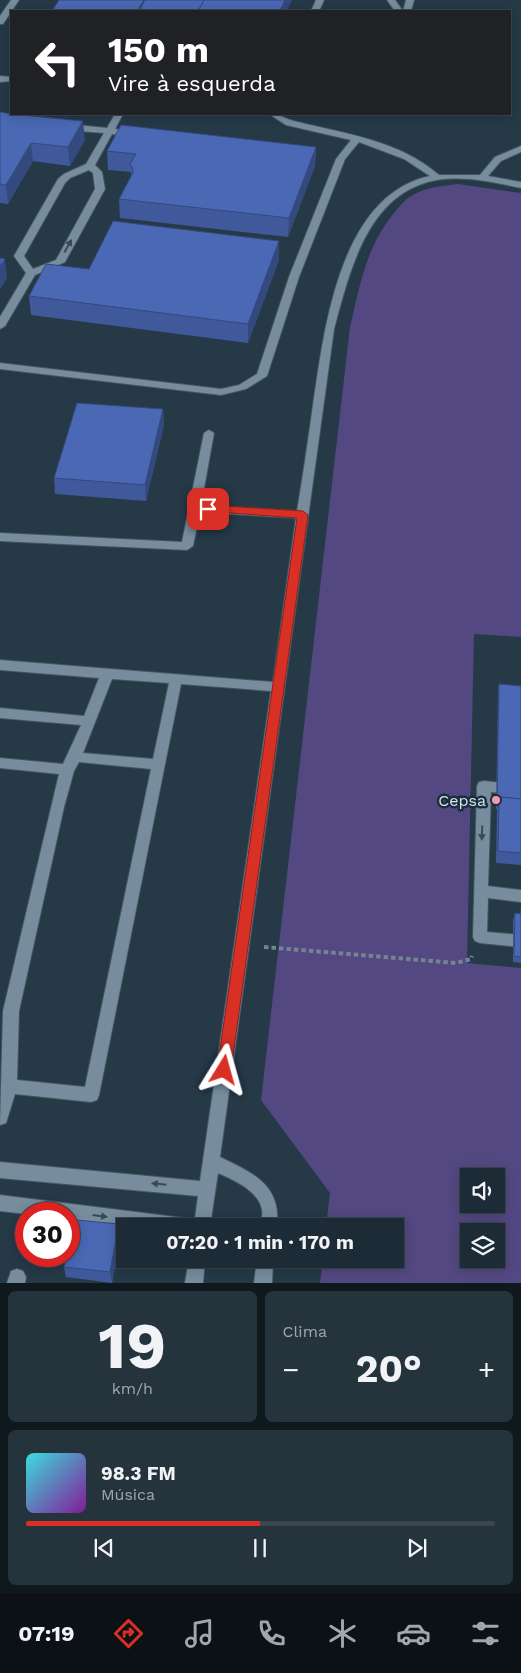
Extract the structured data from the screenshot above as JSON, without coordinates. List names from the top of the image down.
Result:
{
  "places": ["Cepsa"],
  "page": {
    "turn": ["150 m", "Vire à esquerda"],
    "limit": "30",
    "trip": "07:20 · 1 min · 170 m",
    "tile": [
      ["19", "km/h"],
      "Clima"
    ],
    "heat": ["−", "20°", "+"],
    "song": ["98.3 FM", "Música"],
    "tabs": "07:19"
  }
}
